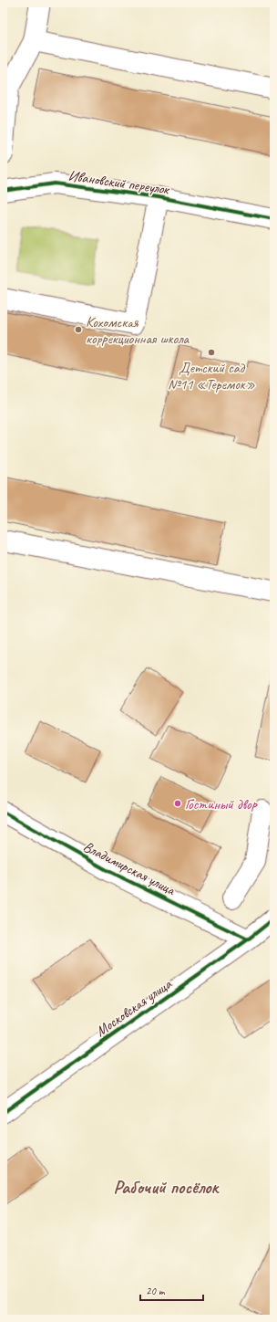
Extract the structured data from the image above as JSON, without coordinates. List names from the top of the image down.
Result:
{
  "streets": {
    "street": ["Ивановский переулок", "Владимирская улица", "Московская улица"]
  },
  "crossings": [
    ["Владимирская улица", "Московская улица"]
  ],
  "districts": ["Рабочий посёлок"],
  "places": ["Кохомская коррекционная школа", "Детский сад №11 «Теремок»", "Гостиный двор"],
  "scale_bar": "20 m"
}
